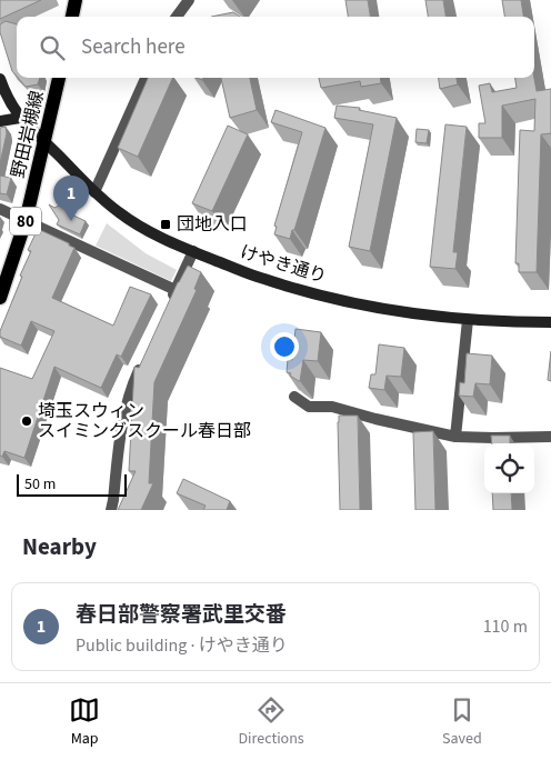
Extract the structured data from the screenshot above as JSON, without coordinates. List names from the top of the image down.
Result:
{
  "streets": {
    "main road": ["野田岩槻線", "80"],
    "street": ["けやき通り"]
  },
  "crossings": [
    ["野田岩槻線", "けやき通り"]
  ],
  "places": {
    "transit": ["団地入口"],
    "other": ["埼玉スウィン スイミングスクール春日部"]
  },
  "scale_bar": "50 m",
  "page": {
    "search": "Search here",
    "pins": "1",
    "scale": "50 m",
    "heading": "Nearby",
    "list": [
      {
        "mark": "1",
        "name": "春日部警察署武里交番",
        "note": "Public building · けやき通り",
        "value": "110 m"
      }
    ],
    "nav": ["Map", "Directions", "Saved"]
  }
}
